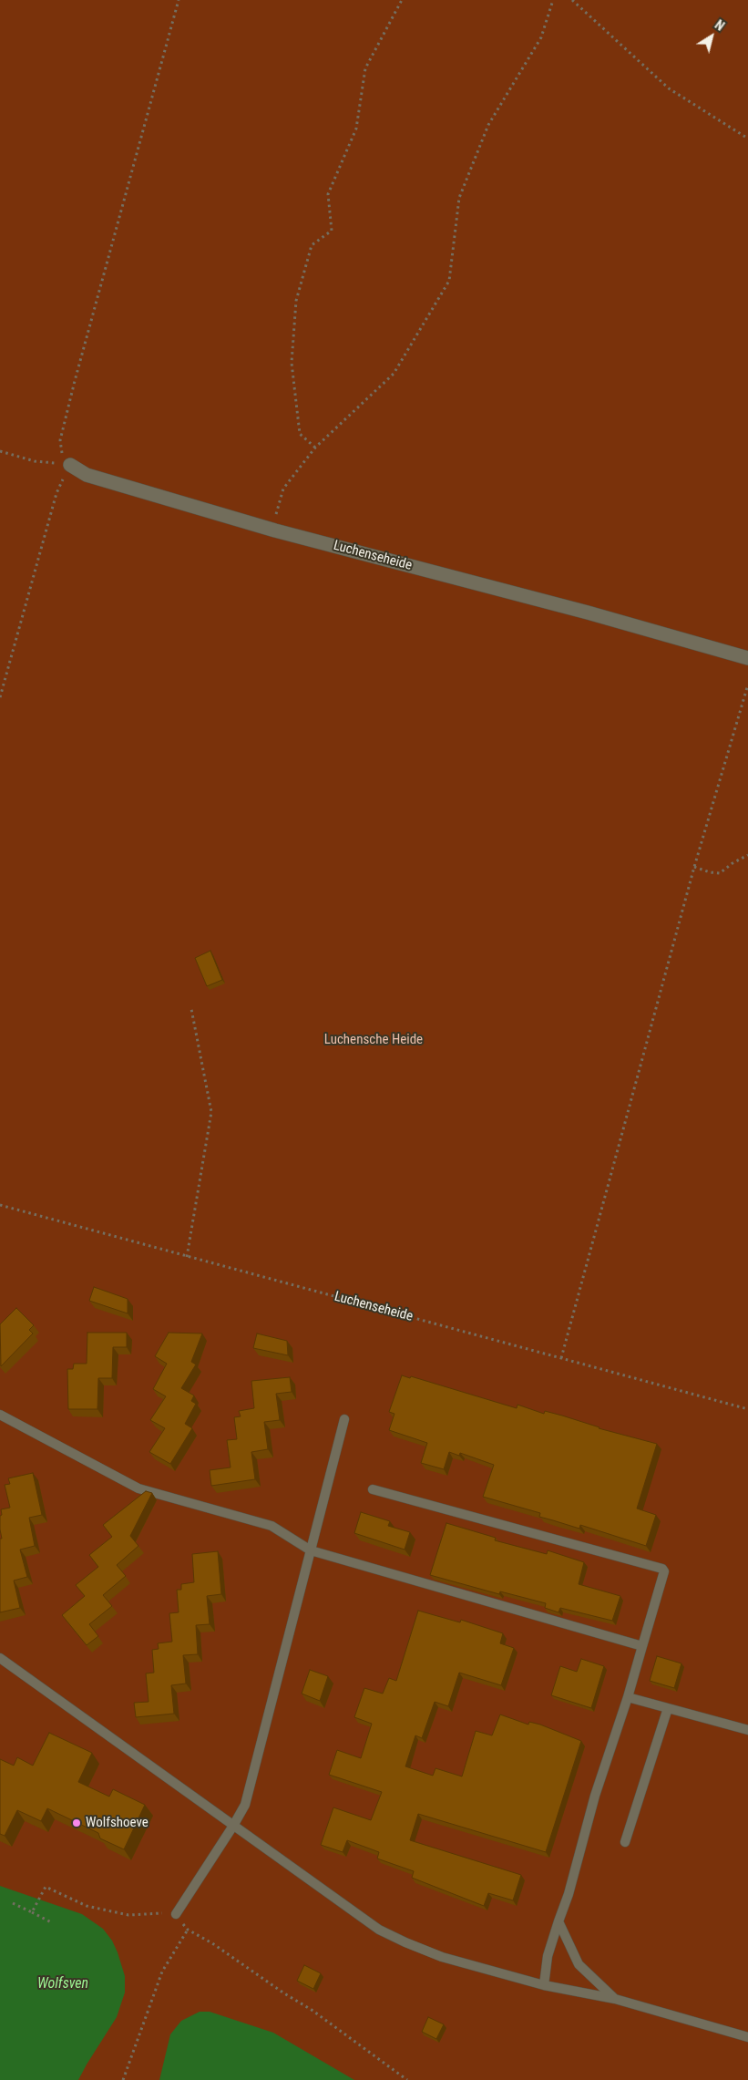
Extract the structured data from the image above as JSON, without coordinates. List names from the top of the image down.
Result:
{
  "streets": {
    "street": ["Luchenseheide"]
  },
  "water": ["Wolfsven"],
  "parks": ["Luchensche Heide"],
  "places": ["Wolfshoeve"],
  "north": "top right"
}
